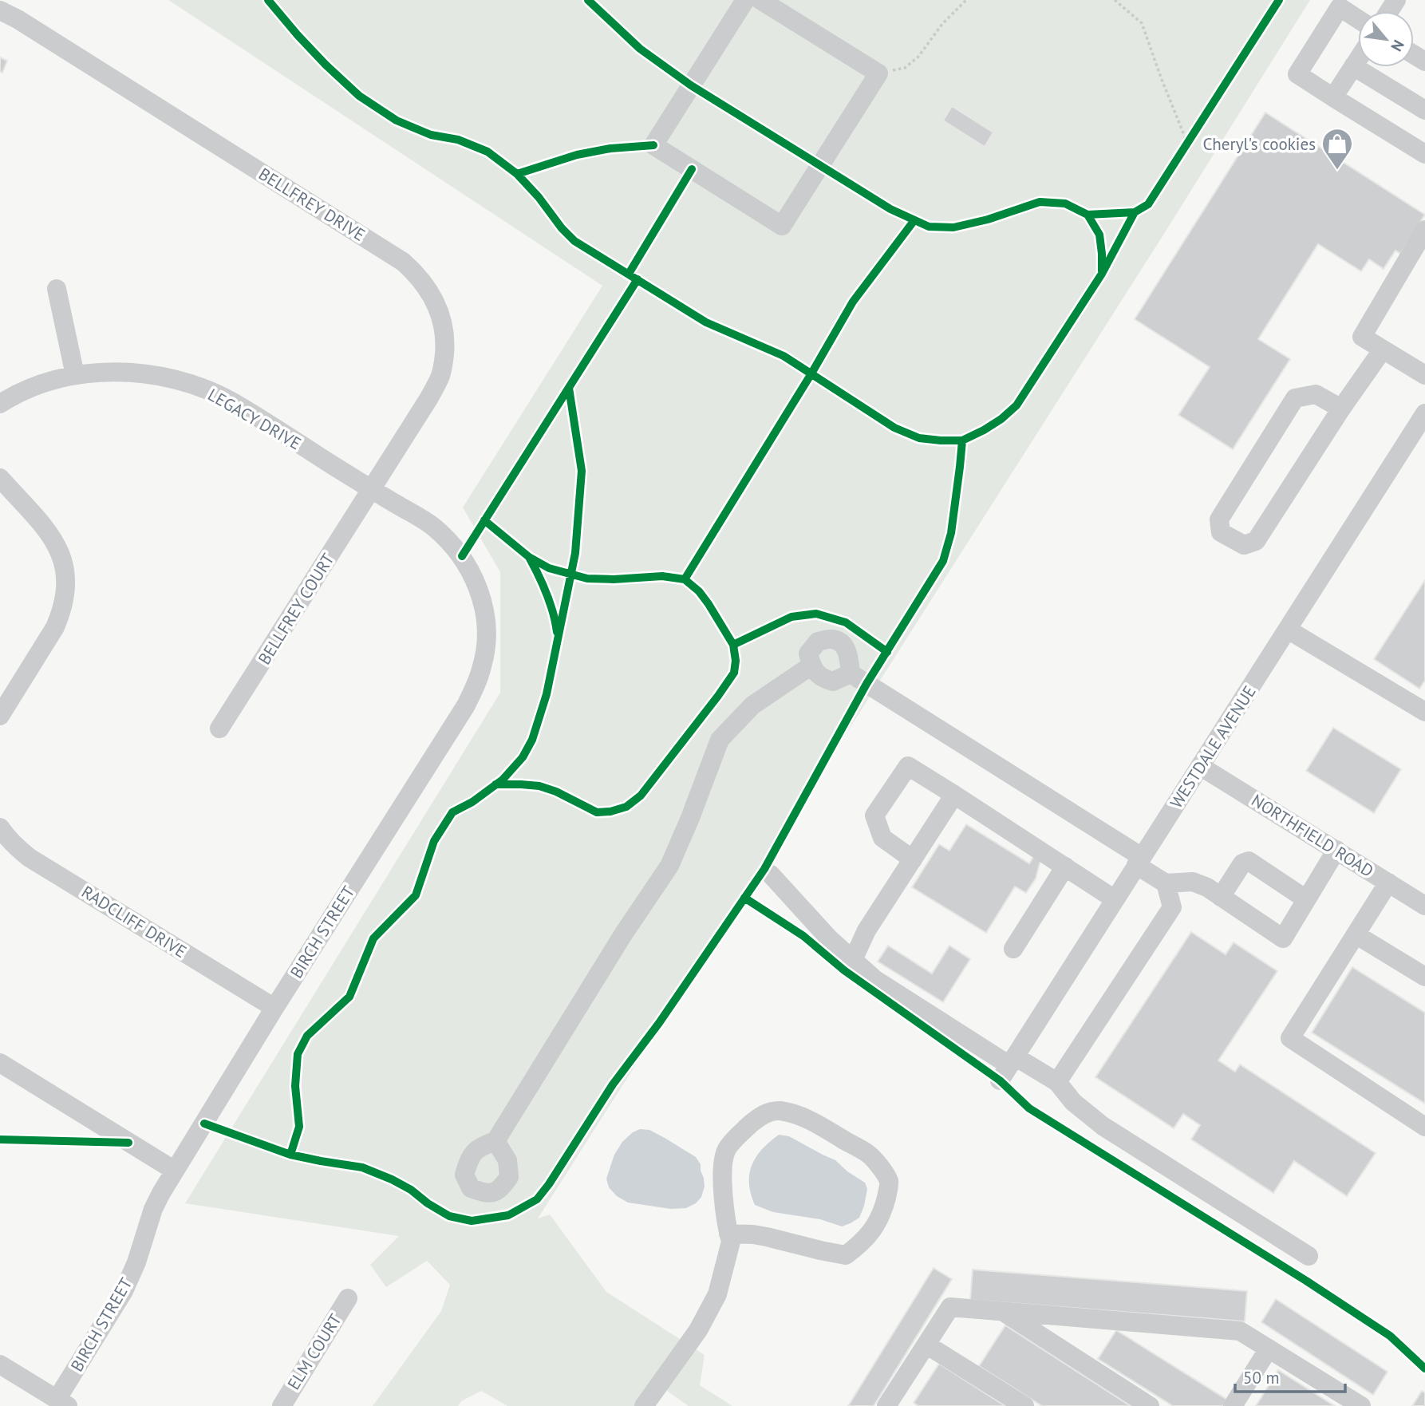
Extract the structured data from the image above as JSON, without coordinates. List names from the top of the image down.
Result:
{
  "streets": {
    "street": [
      "BELLFREY DRIVE",
      "LEGACY DRIVE",
      "BELLFREY COURT",
      "WESTDALE AVENUE",
      "NORTHFIELD ROAD",
      "RADCLIFF DRIVE",
      "BIRCH STREET",
      "ELM COURT"
    ]
  },
  "crossings": [
    ["BELLFREY DRIVE", "LEGACY DRIVE"],
    ["BELLFREY DRIVE", "BELLFREY COURT"],
    ["BELLFREY DRIVE", "BIRCH STREET"],
    ["LEGACY DRIVE", "BELLFREY COURT"],
    ["LEGACY DRIVE", "BIRCH STREET"],
    ["BELLFREY COURT", "BIRCH STREET"],
    ["WESTDALE AVENUE", "NORTHFIELD ROAD"],
    ["RADCLIFF DRIVE", "BIRCH STREET"]
  ],
  "places": {
    "shop": ["Cheryl's cookies"]
  },
  "scale_bar": "50 m",
  "north": "bottom right"
}
